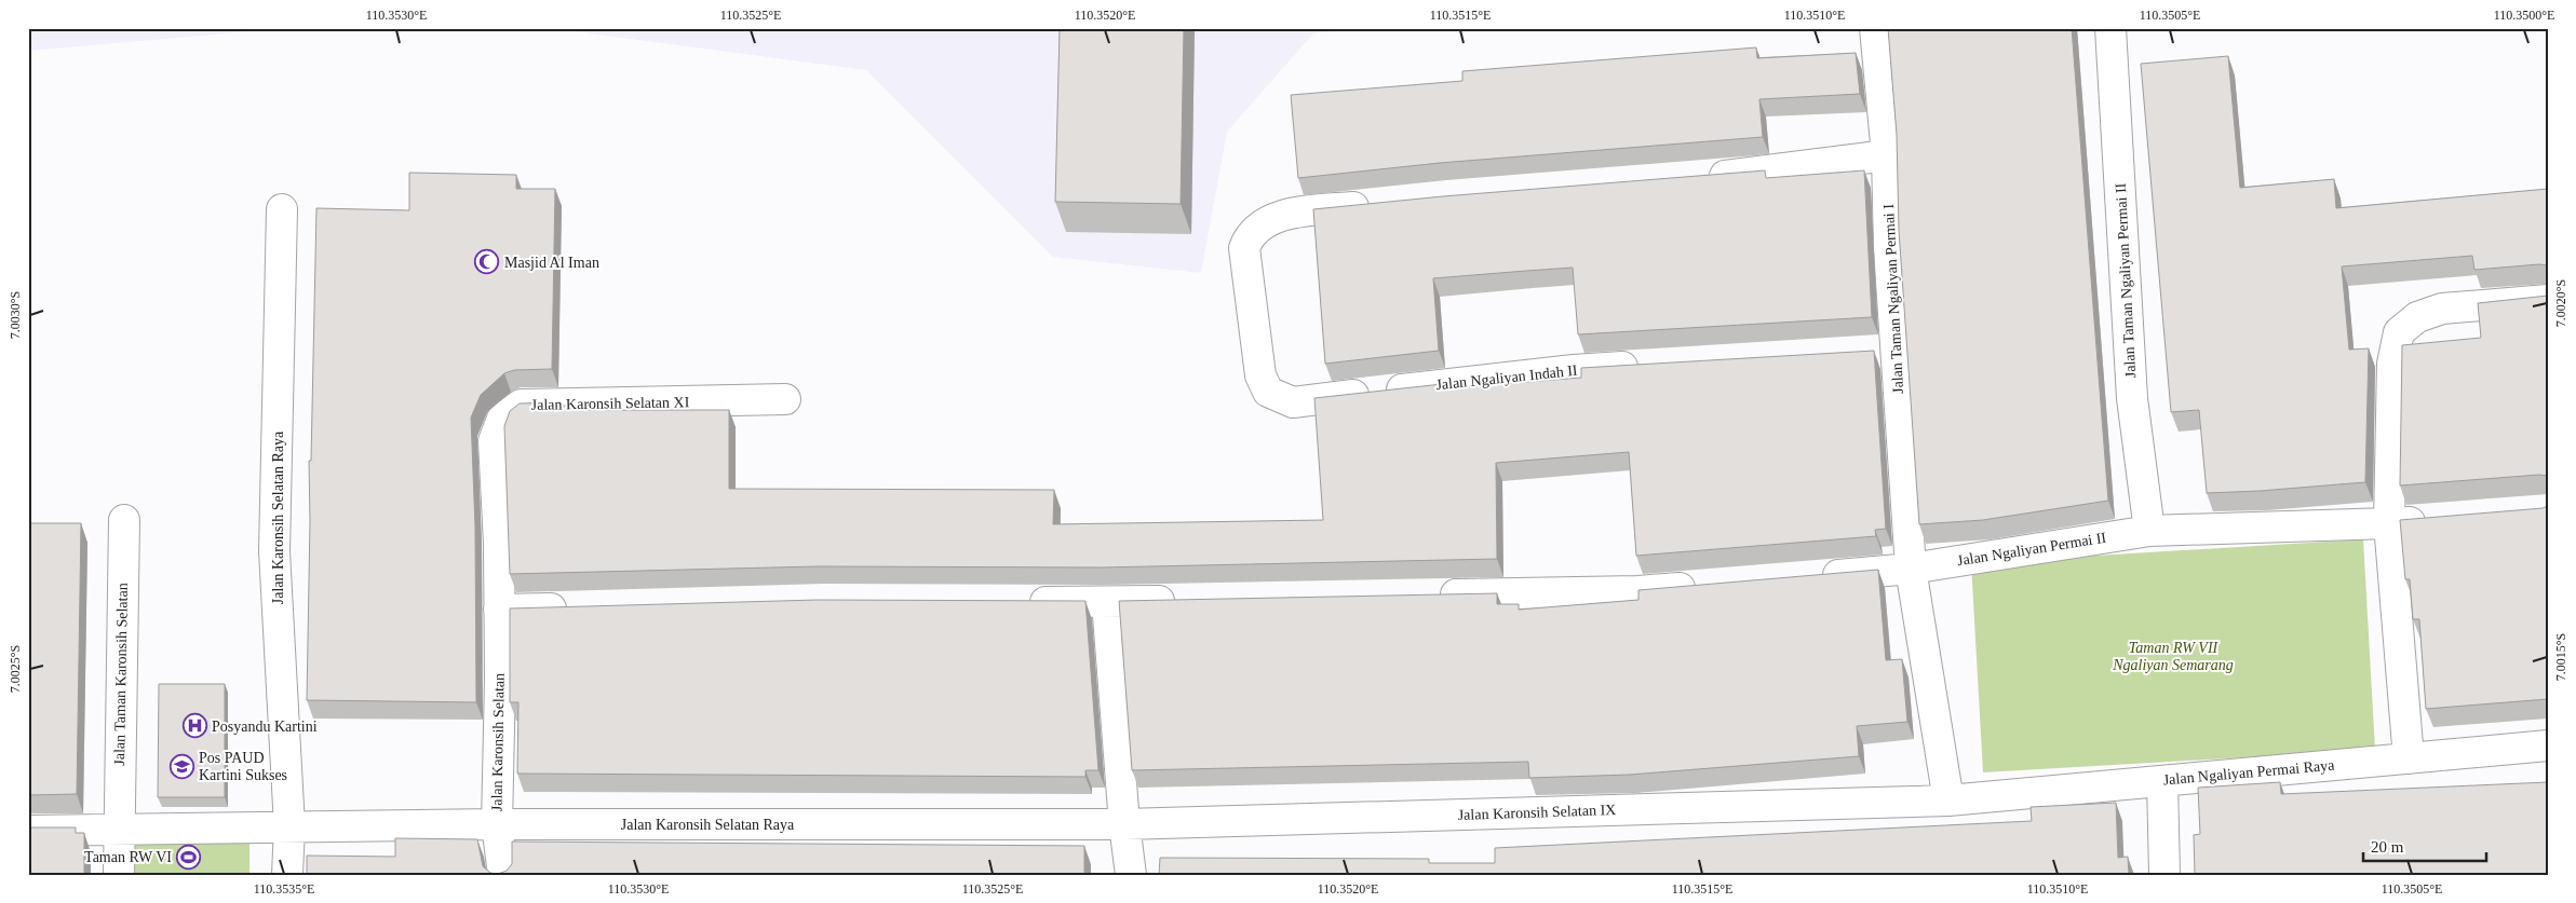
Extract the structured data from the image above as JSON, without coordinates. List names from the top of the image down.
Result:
{
  "streets": {
    "street": [
      "Jalan Taman Ngaliyan Permai II",
      "Jalan Taman Ngaliyan Permai I",
      "Jalan Ngaliyan Indah II",
      "Jalan Karonsih Selatan XI",
      "Jalan Karonsih Selatan Raya",
      "Jalan Ngaliyan Permai II",
      "Jalan Taman Karonsih Selatan",
      "Jalan Karonsih Selatan",
      "Jalan Ngaliyan Permai Raya",
      "Jalan Karonsih Selatan IX"
    ]
  },
  "crossings": [
    ["Jalan Taman Ngaliyan Permai II", "Jalan Ngaliyan Permai II"],
    ["Jalan Taman Ngaliyan Permai I", "Jalan Ngaliyan Permai II"],
    ["Jalan Karonsih Selatan XI", "Jalan Karonsih Selatan"],
    ["Jalan Karonsih Selatan Raya", "Jalan Karonsih Selatan"],
    ["Jalan Karonsih Selatan Raya", "Jalan Karonsih Selatan IX"],
    ["Jalan Ngaliyan Permai Raya", "Jalan Karonsih Selatan IX"]
  ],
  "parks": ["Taman RW VII Ngaliyan Semarang"],
  "places": {
    "mosque": ["Masjid Al Iman"],
    "hospital": ["Posyandu Kartini"],
    "school or university": ["Pos PAUD Kartini Sukses"],
    "sports": ["Taman RW VI"]
  },
  "scale_bar": "20 m",
  "coordinates": [
    "110.3530°E",
    "110.3525°E",
    "110.3520°E",
    "110.3515°E",
    "110.3510°E",
    "110.3505°E",
    "110.3500°E",
    "7.0020°S",
    "7.0030°S",
    "7.0015°S",
    "7.0025°S",
    "110.3535°E"
  ]
}
